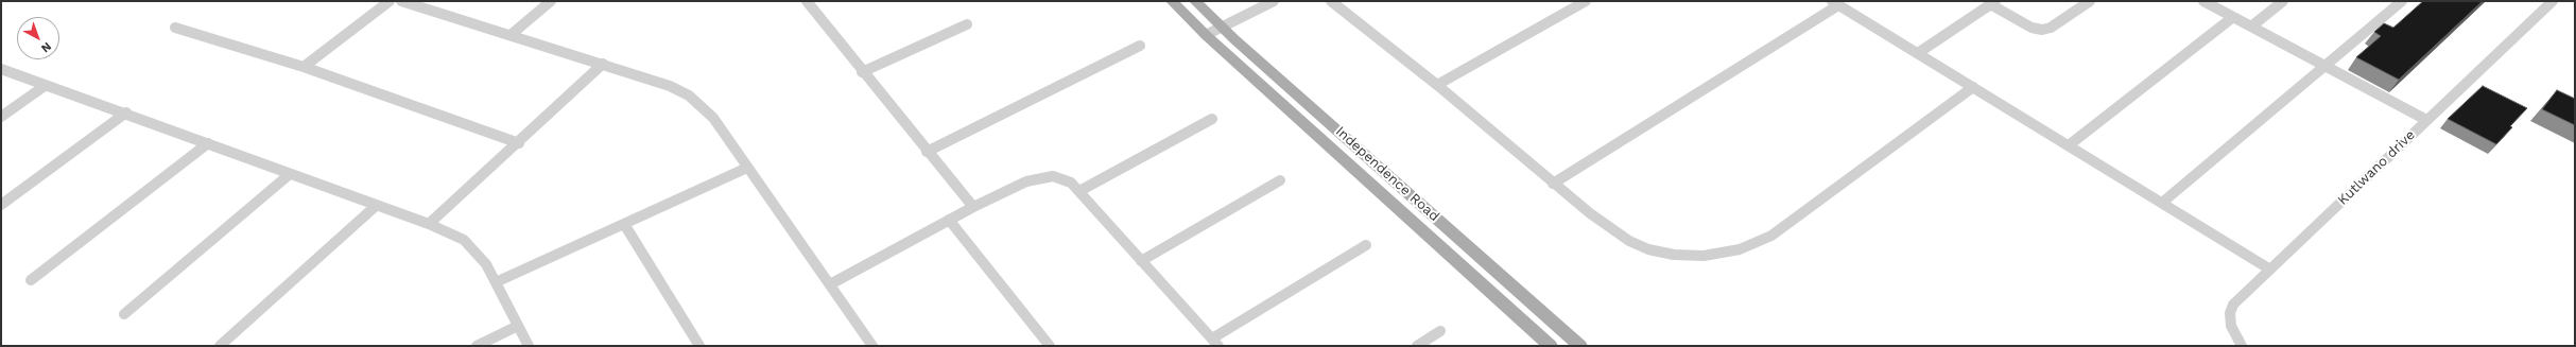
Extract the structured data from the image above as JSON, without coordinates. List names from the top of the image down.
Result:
{
  "streets": {
    "main road": ["Independence Road"],
    "street": ["Kutlwano drive"]
  },
  "north": "bottom right"
}
